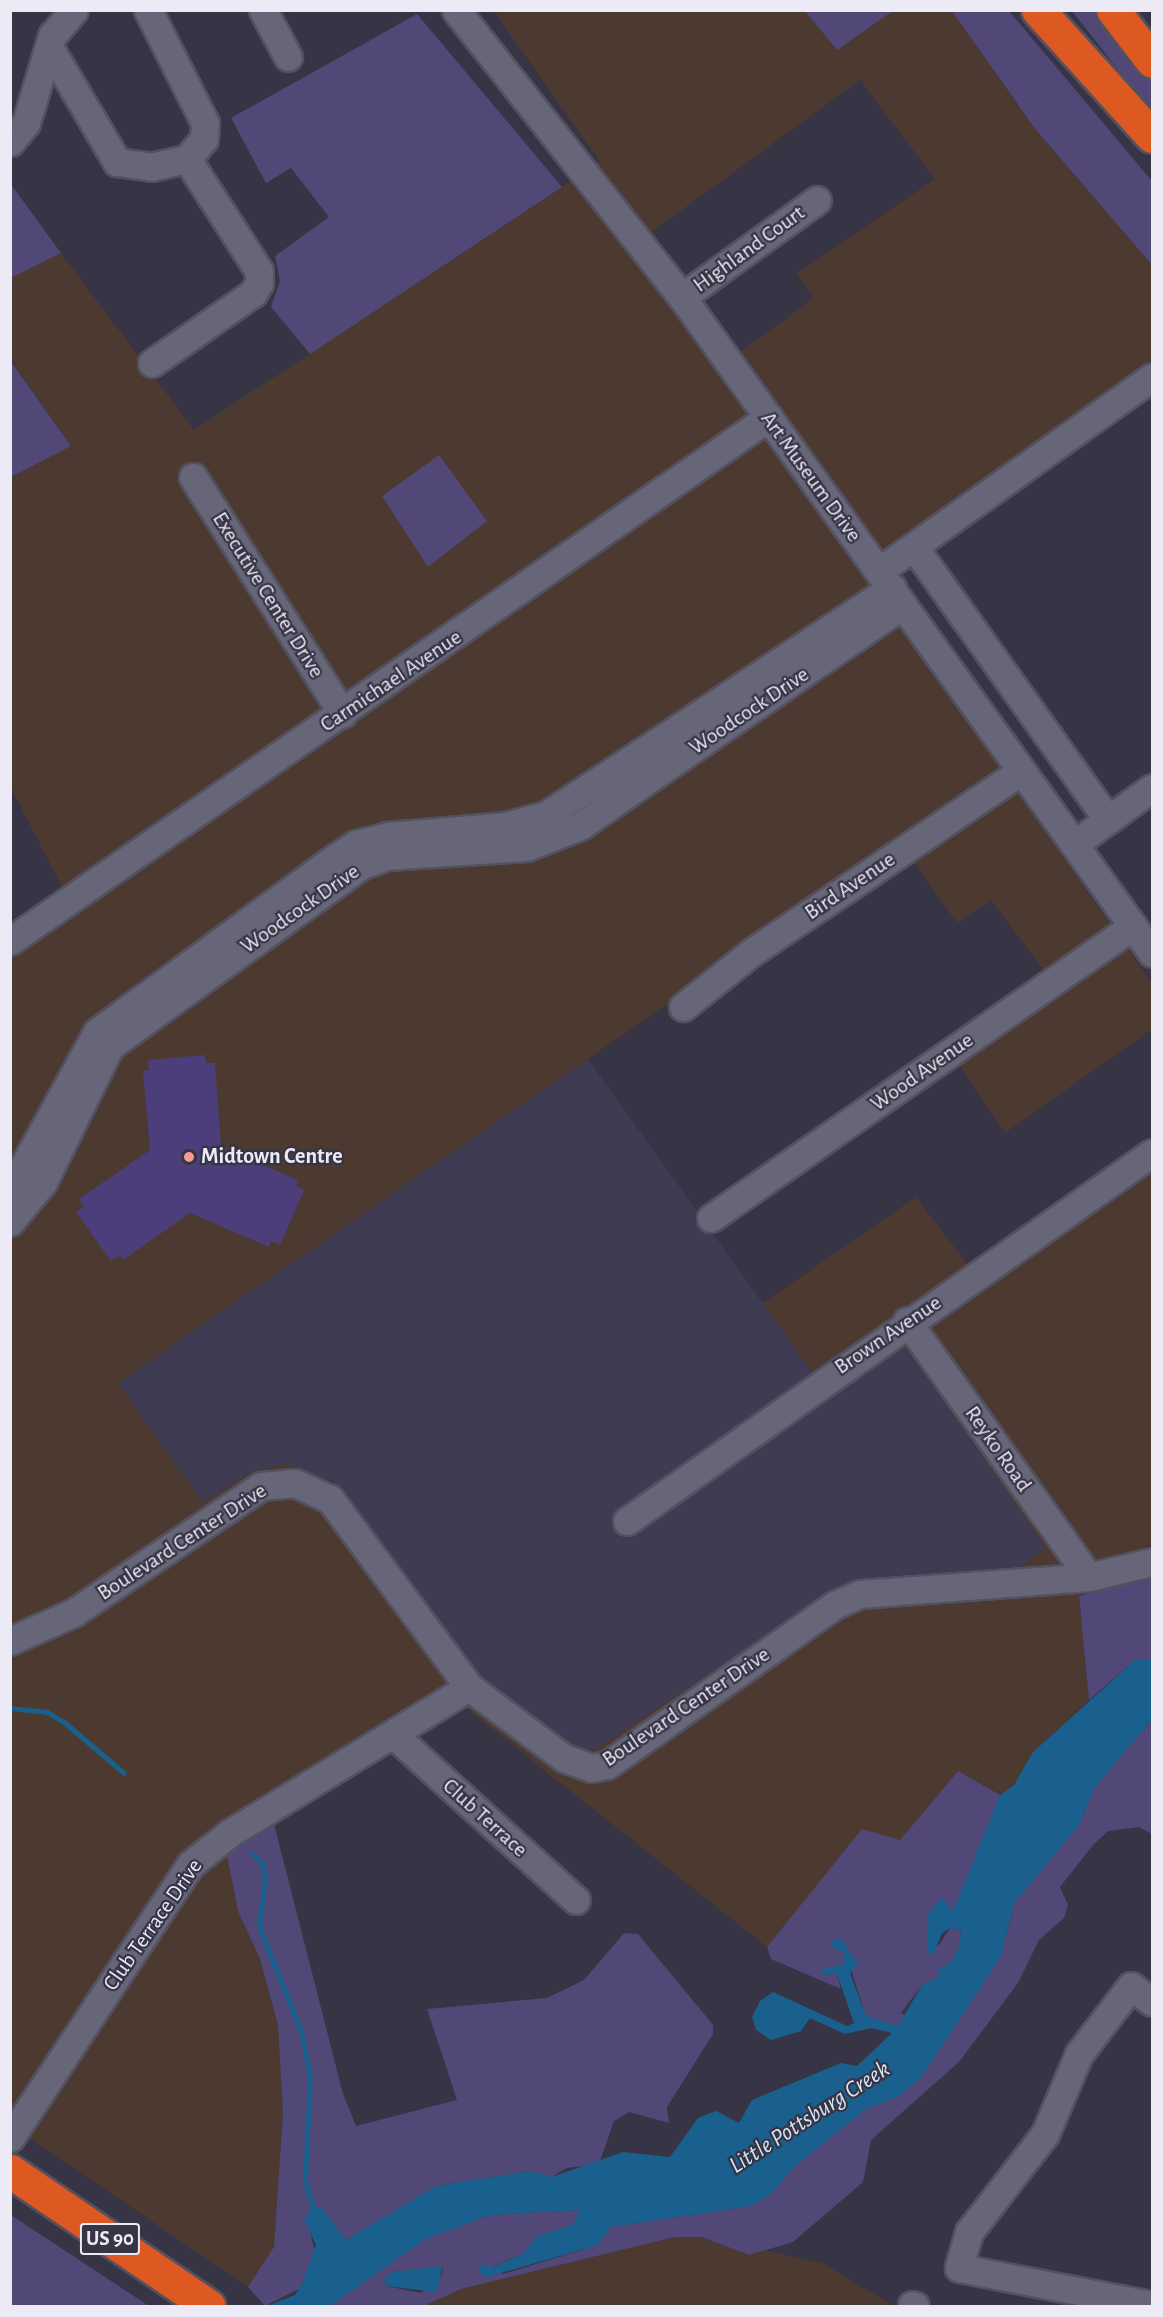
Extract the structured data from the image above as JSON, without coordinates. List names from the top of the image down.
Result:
{
  "streets": {
    "highway": ["US 90"],
    "street": [
      "Highland Court",
      "Art Museum Drive",
      "Executive Center Drive",
      "Carmichael Avenue",
      "Woodcock Drive",
      "Bird Avenue",
      "Wood Avenue",
      "Brown Avenue",
      "Reyko Road",
      "Boulevard Center Drive",
      "Club Terrace",
      "Club Terrace Drive"
    ]
  },
  "crossings": [
    ["Highland Court", "Art Museum Drive"],
    ["Art Museum Drive", "Carmichael Avenue"],
    ["Art Museum Drive", "Woodcock Drive"],
    ["Art Museum Drive", "Bird Avenue"],
    ["Art Museum Drive", "Wood Avenue"],
    ["Executive Center Drive", "Carmichael Avenue"],
    ["Brown Avenue", "Reyko Road"],
    ["Reyko Road", "Boulevard Center Drive"],
    ["Boulevard Center Drive", "Club Terrace Drive"],
    ["Club Terrace", "Club Terrace Drive"]
  ],
  "water": ["Little Pottsburg Creek"],
  "places": ["Midtown Centre"]
}
